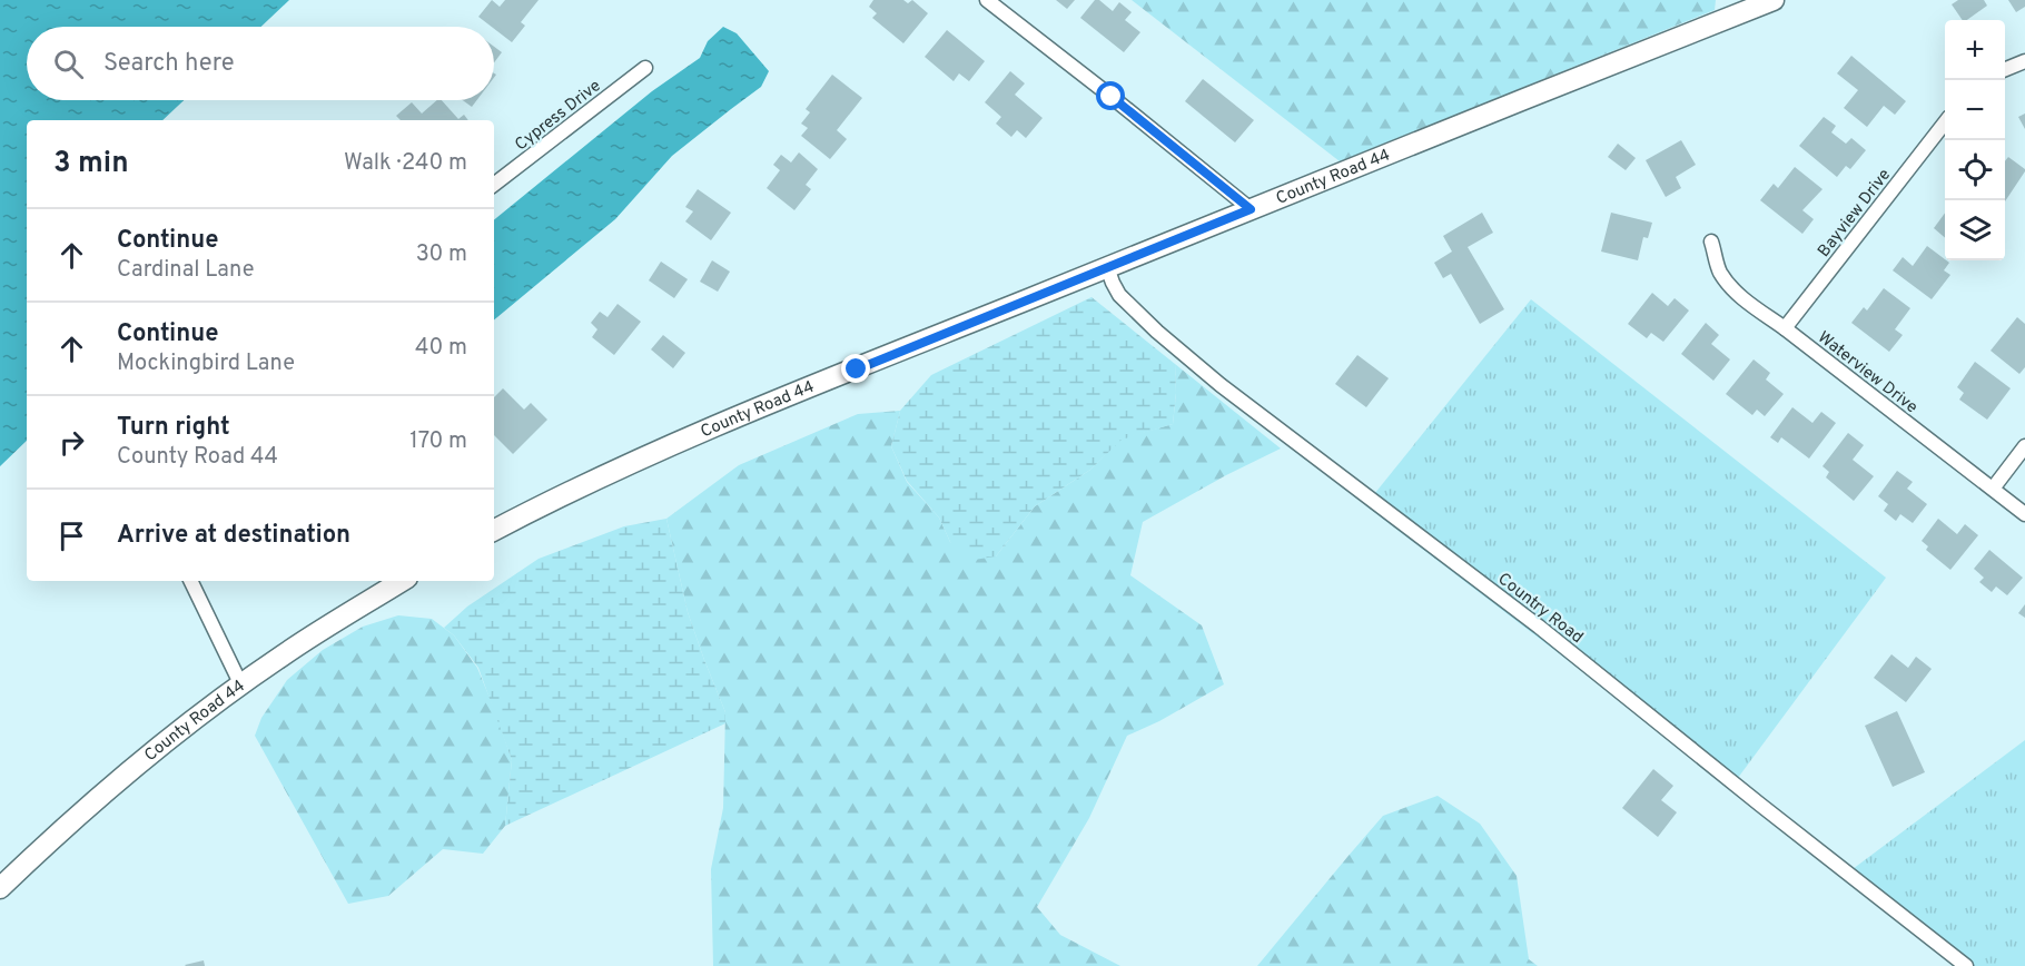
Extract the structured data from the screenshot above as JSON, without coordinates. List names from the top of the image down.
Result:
{
  "streets": {
    "main road": ["County Road 44"],
    "street": [
      "Cypress Drive",
      "Bayview Drive",
      "Waterview Drive",
      "Country Road"
    ]
  },
  "crossings": [
    ["County Road 44", "Country Road"],
    ["Bayview Drive", "Waterview Drive"]
  ],
  "page": {
    "map_buttons": ["+", "−"],
    "search": "Search here",
    "heading": ["3 min", "Walk · 240 m"],
    "list": [
      ["Continue", "Cardinal Lane", "30 m"],
      ["Continue", "Mockingbird Lane", "40 m"],
      ["Turn right", "County Road 44", "170 m"],
      "Arrive at destination"
    ]
  }
}
